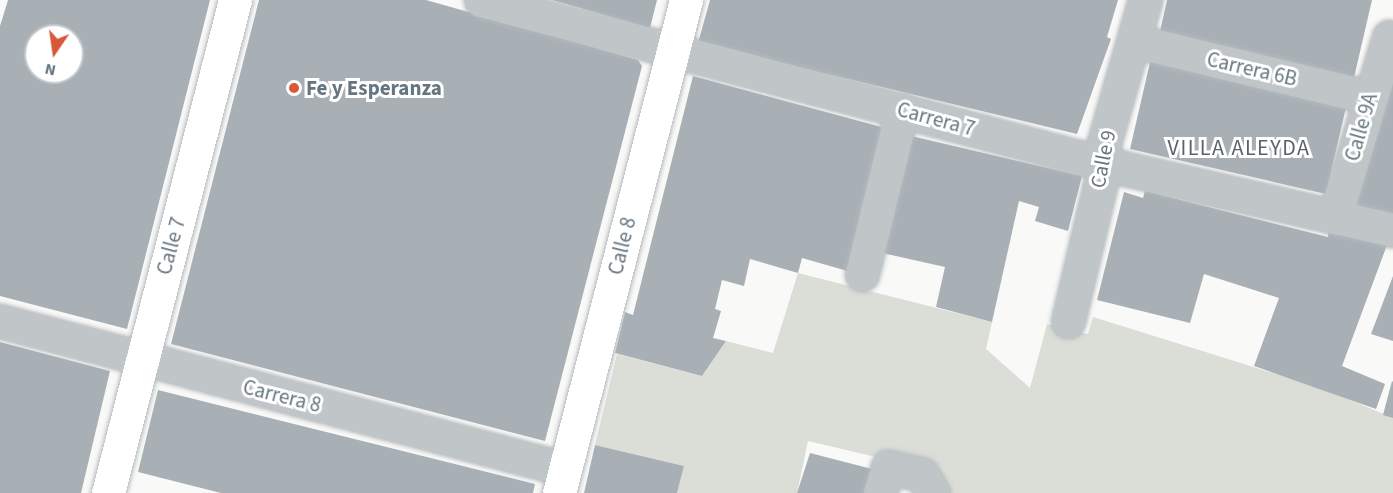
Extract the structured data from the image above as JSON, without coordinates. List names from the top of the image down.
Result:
{
  "streets": {
    "main road": ["Calle 7", "Calle 8"],
    "street": [
      "Carrera 6B",
      "Carrera 7",
      "Calle 9A",
      "Calle 9",
      "Carrera 8"
    ]
  },
  "crossings": [
    ["Carrera 6B", "Calle 9A"],
    ["Carrera 6B", "Calle 9"],
    ["Carrera 7", "Calle 9A"],
    ["Carrera 7", "Calle 9"],
    ["Carrera 7", "Calle 8"],
    ["Calle 7", "Carrera 8"],
    ["Calle 8", "Carrera 8"]
  ],
  "districts": ["VILLA ALEYDA"],
  "places": ["Fe y Esperanza"],
  "north": "bottom"
}
